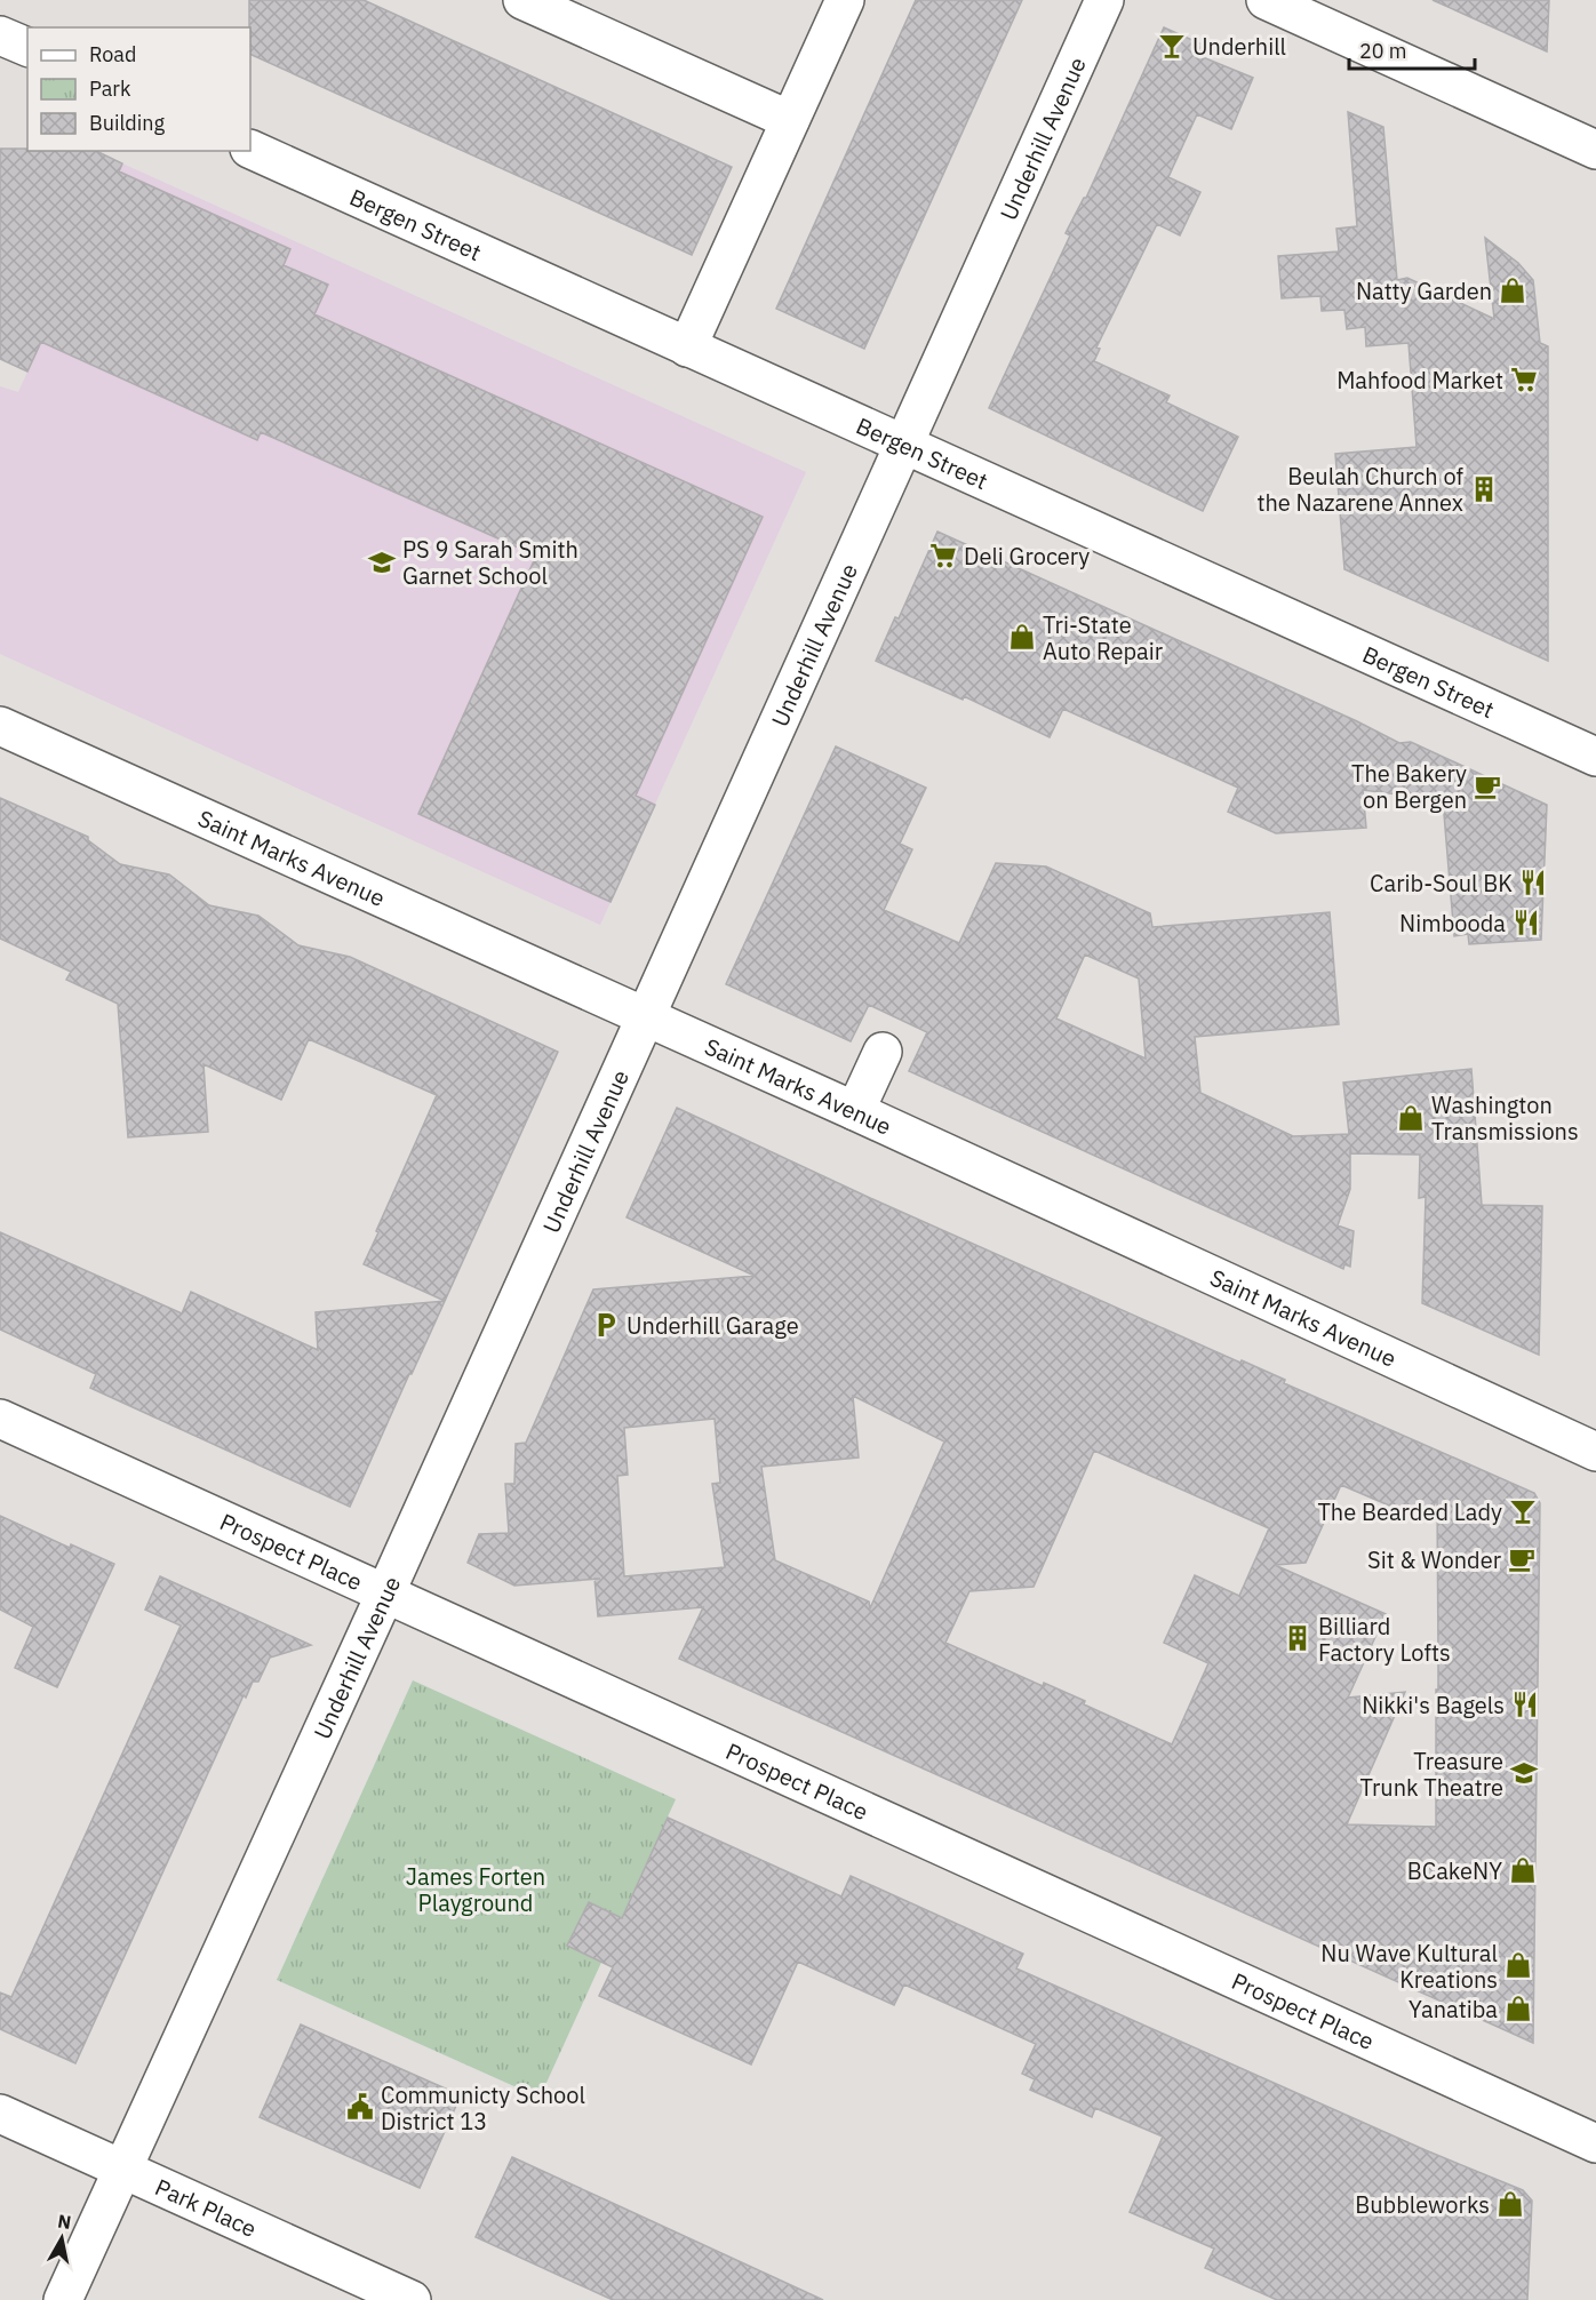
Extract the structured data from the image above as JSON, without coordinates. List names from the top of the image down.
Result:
{
  "streets": {
    "street": [
      "Underhill Avenue",
      "Bergen Street",
      "Saint Marks Avenue",
      "Prospect Place",
      "Park Place"
    ]
  },
  "crossings": [
    ["Underhill Avenue", "Bergen Street"],
    ["Underhill Avenue", "Saint Marks Avenue"],
    ["Underhill Avenue", "Prospect Place"],
    ["Underhill Avenue", "Park Place"]
  ],
  "parks": ["James Forten Playground"],
  "places": {
    "bar": ["Underhill", "The Bearded Lady"],
    "shop": [
      "Natty Garden",
      "Tri-State Auto Repair",
      "Washington Transmissions",
      "BCakeNY",
      "Nu Wave Kultural Kreations",
      "Yanatiba",
      "Bubbleworks"
    ],
    "supermarket": ["Mahfood Market", "Deli Grocery"],
    "building": ["Beulah Church of the Nazarene Annex", "Billiard Factory Lofts"],
    "school or university": ["PS 9 Sarah Smith Garnet School", "Treasure Trunk Theatre"],
    "cafe": ["The Bakery on Bergen", "Sit & Wonder"],
    "restaurant": ["Carib-Soul BK", "Nimbooda", "Nikki's Bagels"],
    "parking": ["Underhill Garage"],
    "public building": ["Communicty School District 13"]
  },
  "legend": ["Road", "Park", "Building"],
  "scale_bar": "20 m",
  "north": "top"
}
